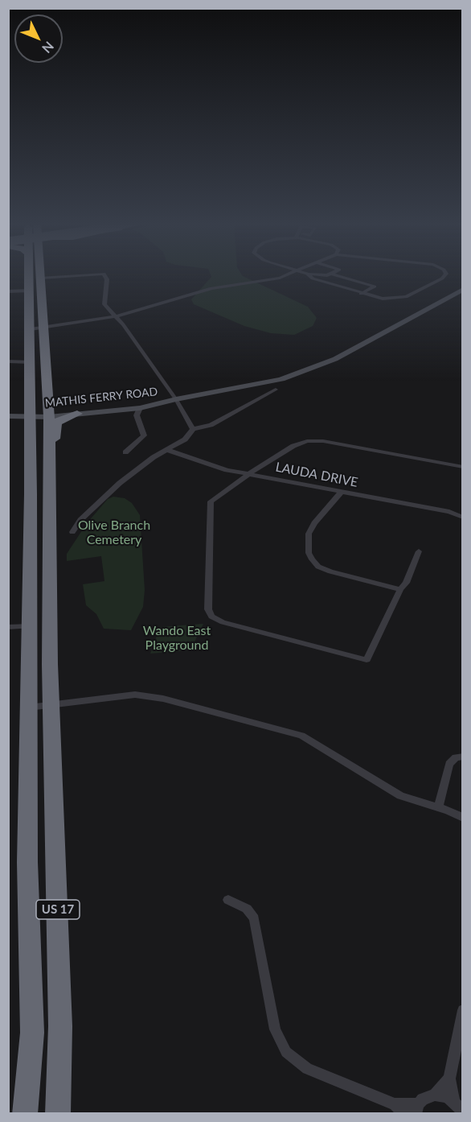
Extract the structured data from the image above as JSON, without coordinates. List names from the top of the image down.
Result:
{
  "streets": {
    "highway": ["US 17"],
    "main road": ["MATHIS FERRY ROAD"],
    "street": ["LAUDA DRIVE"]
  },
  "crossings": [
    ["MATHIS FERRY ROAD", "US 17"]
  ],
  "parks": ["Olive Branch Cemetery", "Wando East Playground"],
  "north": "bottom right"
}
